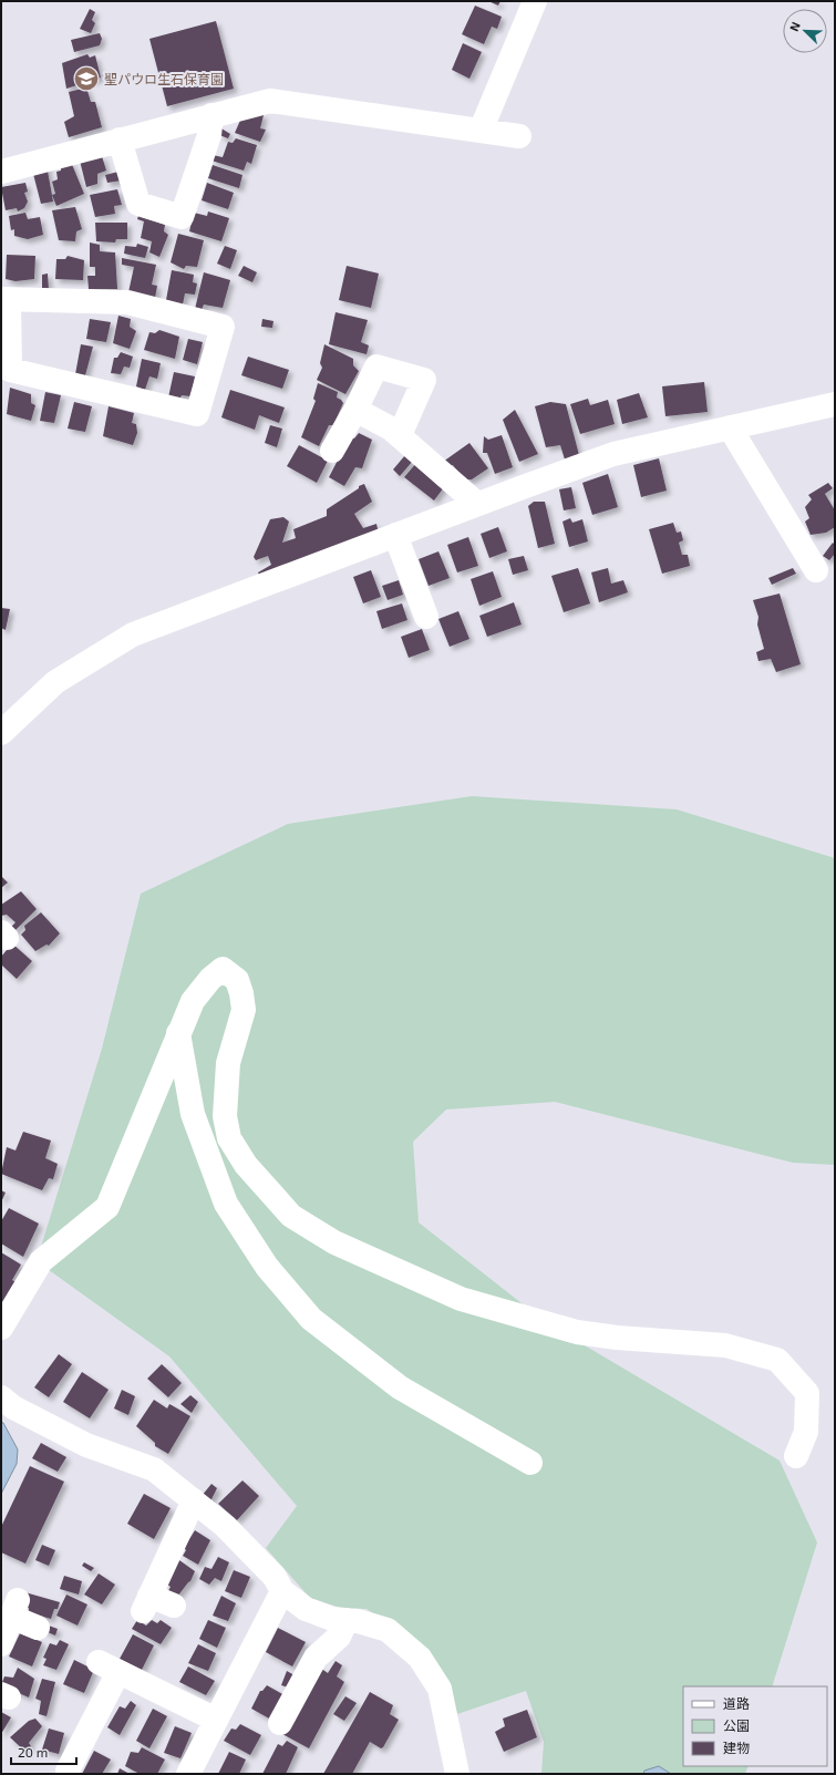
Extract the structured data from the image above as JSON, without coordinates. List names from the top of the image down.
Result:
{
  "places": {
    "school or university": ["聖パウロ生石保育園"]
  },
  "legend": ["道路", "公園", "建物"],
  "scale_bar": "20 m",
  "north": "top left"
}
